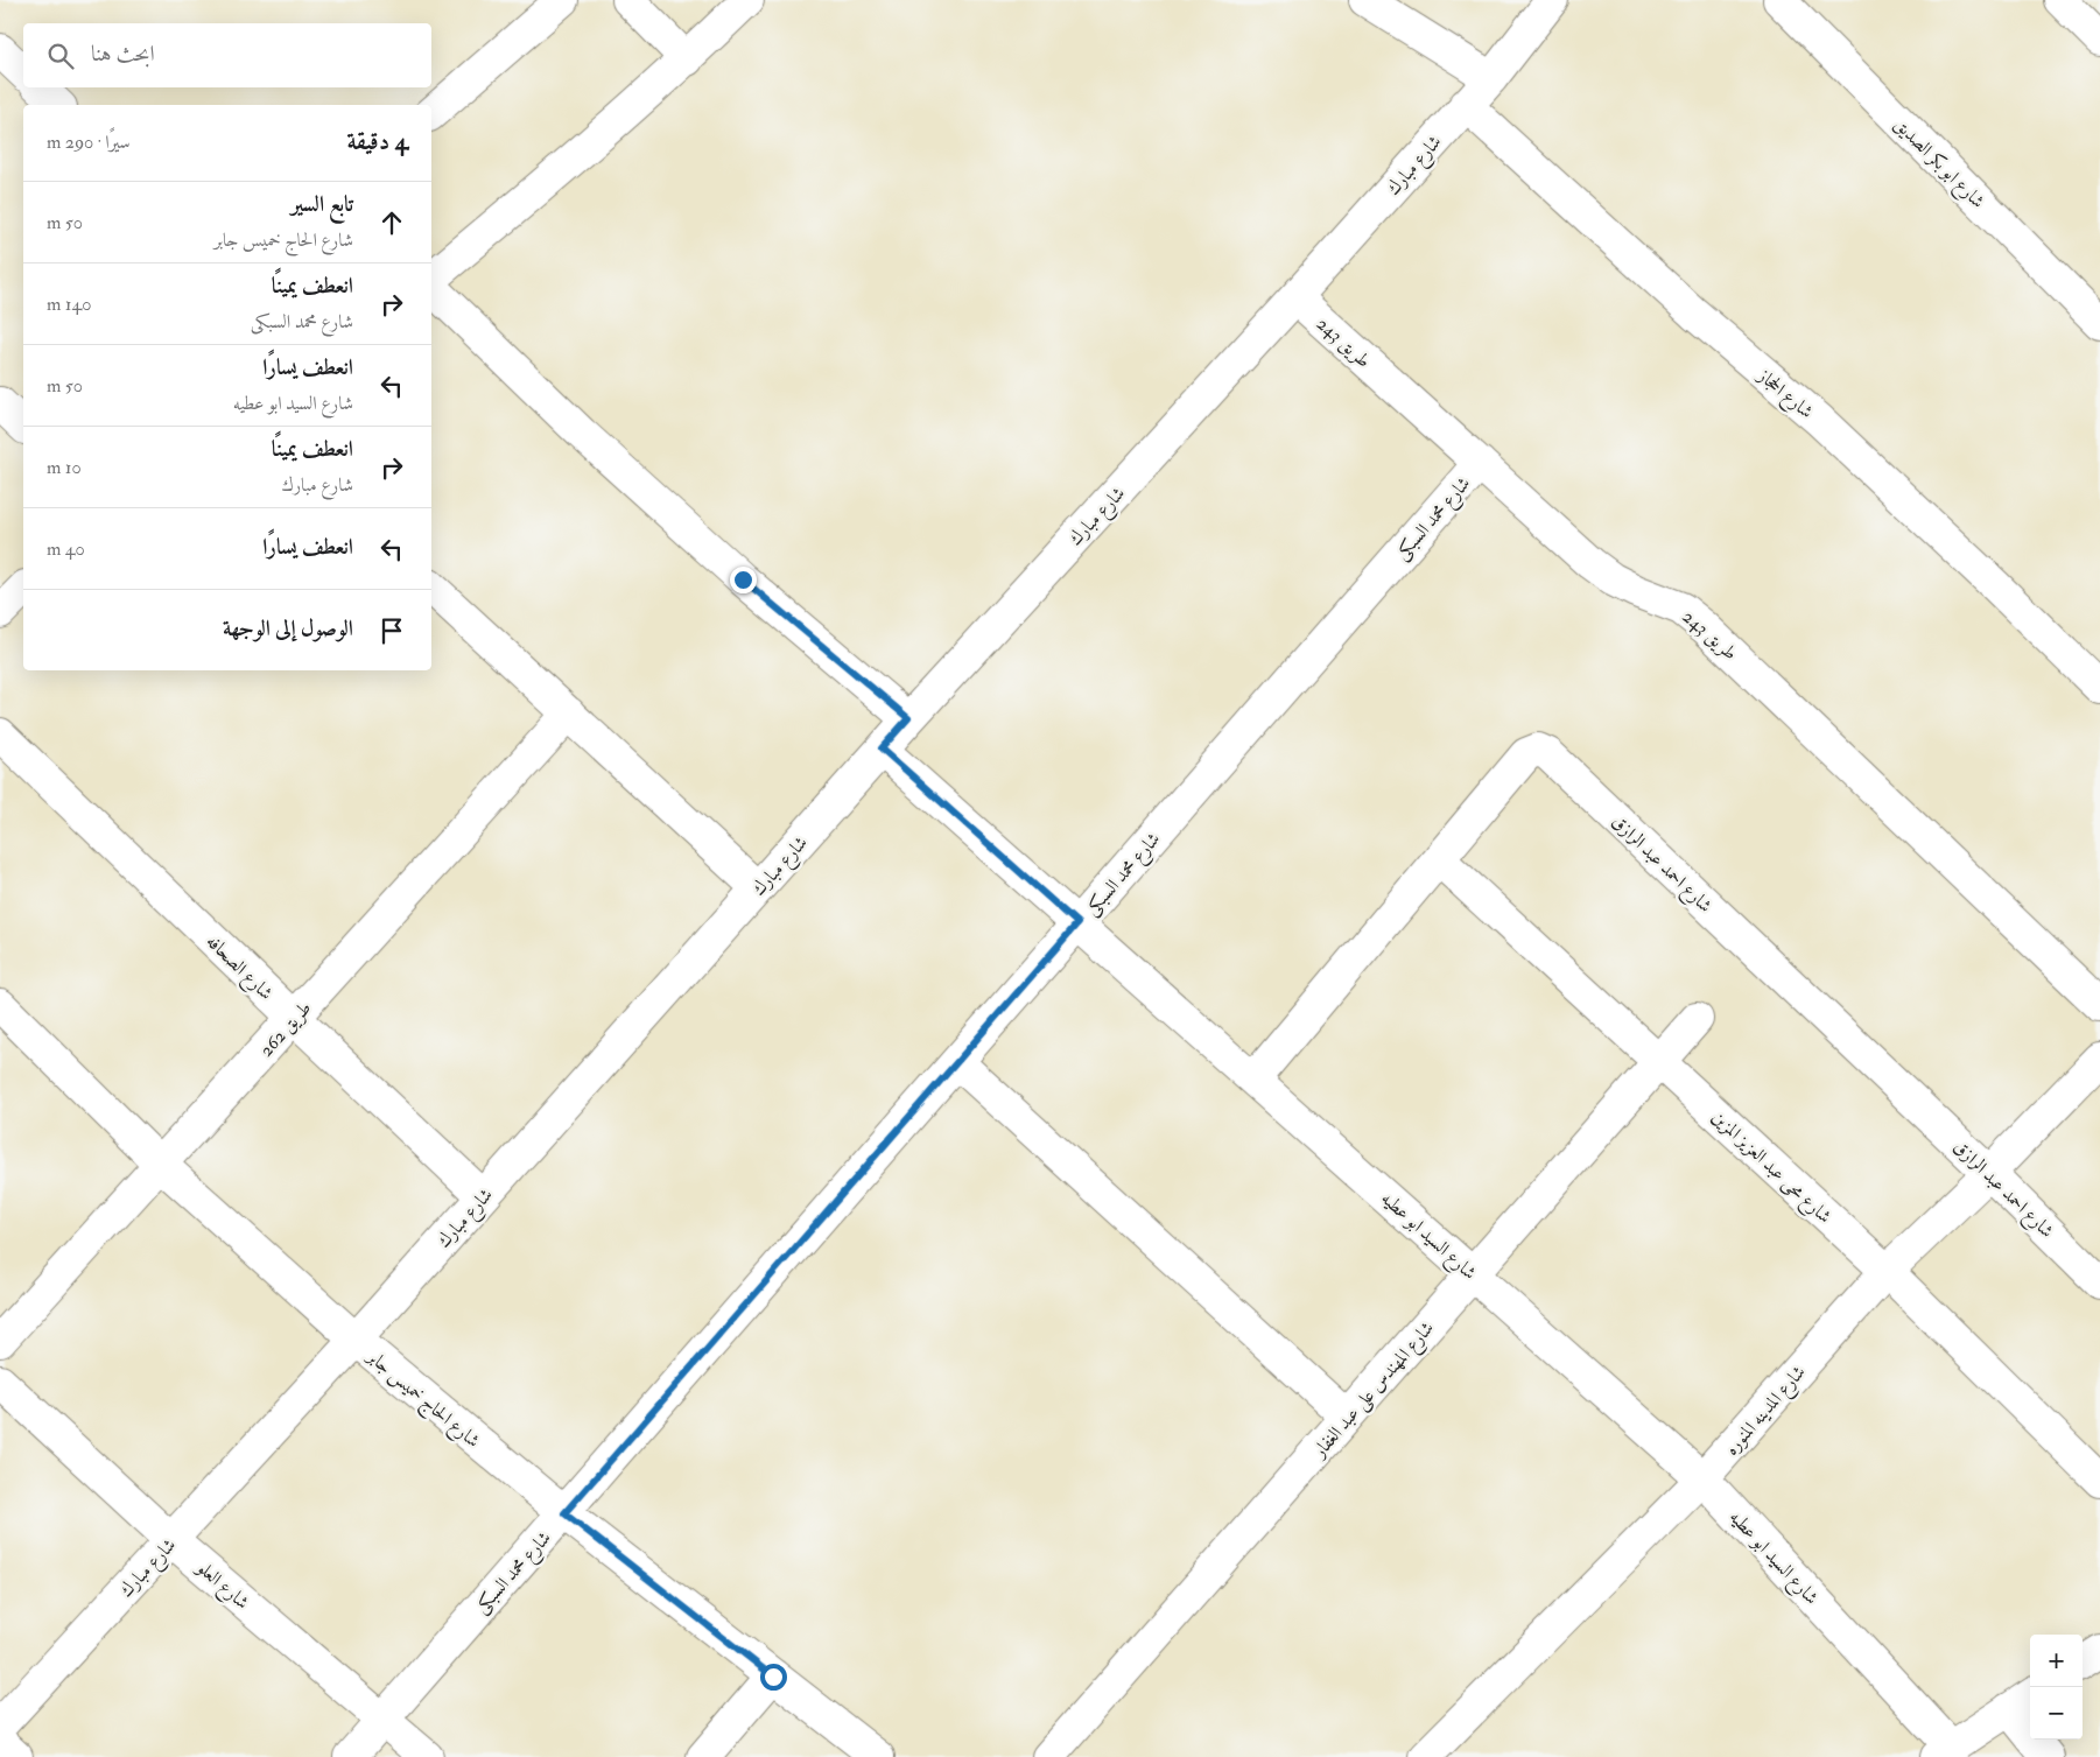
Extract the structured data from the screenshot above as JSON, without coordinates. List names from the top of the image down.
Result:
{
  "streets": {
    "street": [
      "شارع ابو بكر الصديق",
      "شارع مبارك",
      "طريق 243",
      "شارع الحجاز",
      "شارع محمد السبكى",
      "شارع احمد عبد الرازق",
      "شارع الصحافه",
      "طريق 262",
      "شارع محى عبد العزيز المزين",
      "شارع السيد ابو عطيه",
      "شارع المهندس على عبد الغفار",
      "شارع الحاج خميس جابر",
      "شارع المدينه المنوره",
      "شارع العلو"
    ]
  },
  "crossings": [
    ["شارع مبارك", "طريق 243"],
    ["شارع مبارك", "شارع الحجاز"],
    ["شارع مبارك", "شارع الصحافه"],
    ["شارع مبارك", "شارع السيد ابو عطيه"],
    ["شارع مبارك", "شارع الحاج خميس جابر"],
    ["شارع مبارك", "شارع العلو"],
    ["طريق 243", "شارع محمد السبكى"],
    ["شارع محمد السبكى", "شارع السيد ابو عطيه"],
    ["شارع محمد السبكى", "شارع الحاج خميس جابر"],
    ["شارع محمد السبكى", "شارع العلو"],
    ["شارع احمد عبد الرازق", "شارع محى عبد العزيز المزين"],
    ["شارع احمد عبد الرازق", "شارع السيد ابو عطيه"],
    ["شارع احمد عبد الرازق", "شارع المدينه المنوره"],
    ["شارع الصحافه", "طريق 262"],
    ["طريق 262", "شارع الحاج خميس جابر"],
    ["شارع محى عبد العزيز المزين", "شارع المهندس على عبد الغفار"],
    ["شارع محى عبد العزيز المزين", "شارع المدينه المنوره"],
    ["شارع السيد ابو عطيه", "شارع المهندس على عبد الغفار"],
    ["شارع السيد ابو عطيه", "شارع المدينه المنوره"]
  ],
  "page": {
    "search": "ابحث هنا",
    "heading": ["4 دقيقة", "سيرًا · 290 m"],
    "list": [
      ["تابع السير", "شارع الحاج خميس جابر", "50 m"],
      ["انعطف يمينًا", "شارع محمد السبكى", "140 m"],
      ["انعطف يسارًا", "شارع السيد ابو عطيه", "50 m"],
      ["انعطف يمينًا", "شارع مبارك", "10 m"],
      ["انعطف يسارًا", "40 m"],
      "الوصول إلى الوجهة"
    ],
    "map_buttons": ["+", "−"]
  }
}
